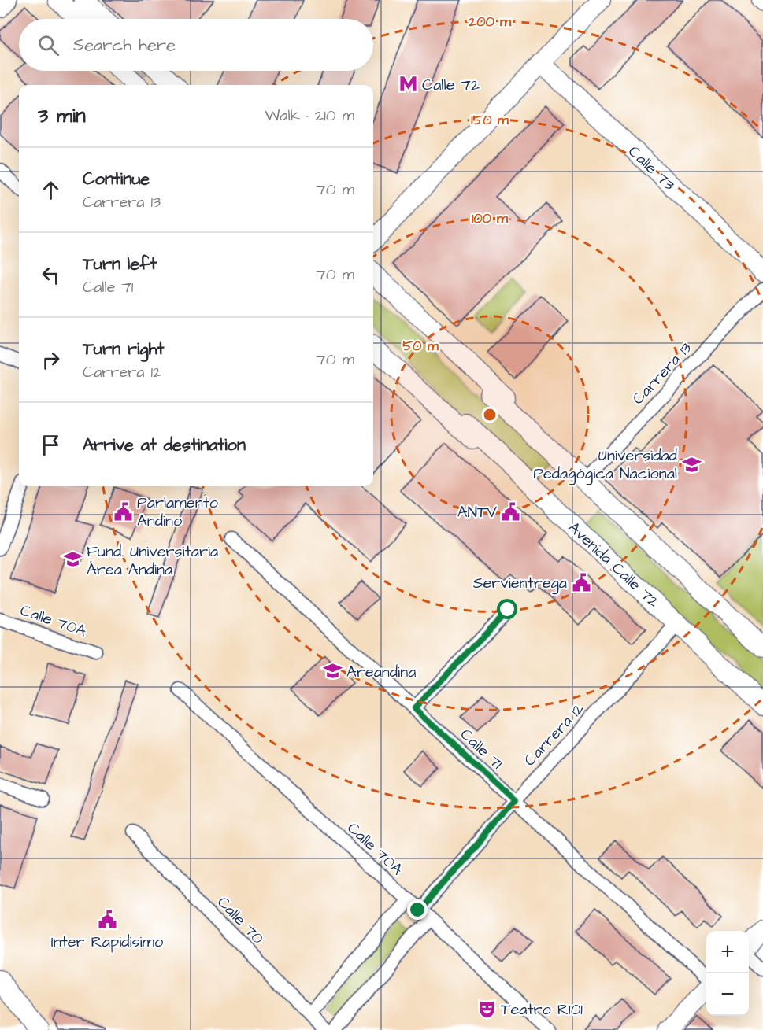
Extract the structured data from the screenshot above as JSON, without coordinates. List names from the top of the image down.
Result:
{
  "streets": {
    "main road": ["Calle 73", "Avenida Calle 72"],
    "street": [
      "Carrera 13",
      "Calle 70A",
      "Carrera 12",
      "Calle 71",
      "Calle 70"
    ]
  },
  "crossings": [
    ["Avenida Calle 72", "Carrera 12"],
    ["Calle 70A", "Carrera 12"],
    ["Carrera 12", "Calle 71"]
  ],
  "places": {
    "metro station": ["Calle 72"],
    "school or university": ["Universidad Pedagógica Nacional", "Fund. Universitaria Área Andina", "Areandina"],
    "public building": [
      "Parlamento Andino",
      "ANTV",
      "Servientrega",
      "Inter Rapidisimo"
    ],
    "theatre": ["Teatro R101"]
  },
  "page": {
    "search": "Search here",
    "heading": ["3 min", "Walk · 210 m"],
    "list": [
      ["Continue", "Carrera 13", "70 m"],
      ["Turn left", "Calle 71", "70 m"],
      ["Turn right", "Carrera 12", "70 m"],
      "Arrive at destination"
    ],
    "map_buttons": ["+", "−"]
  },
  "rings": [
    "200 m",
    "150 m",
    "100 m",
    "50 m"
  ]
}
